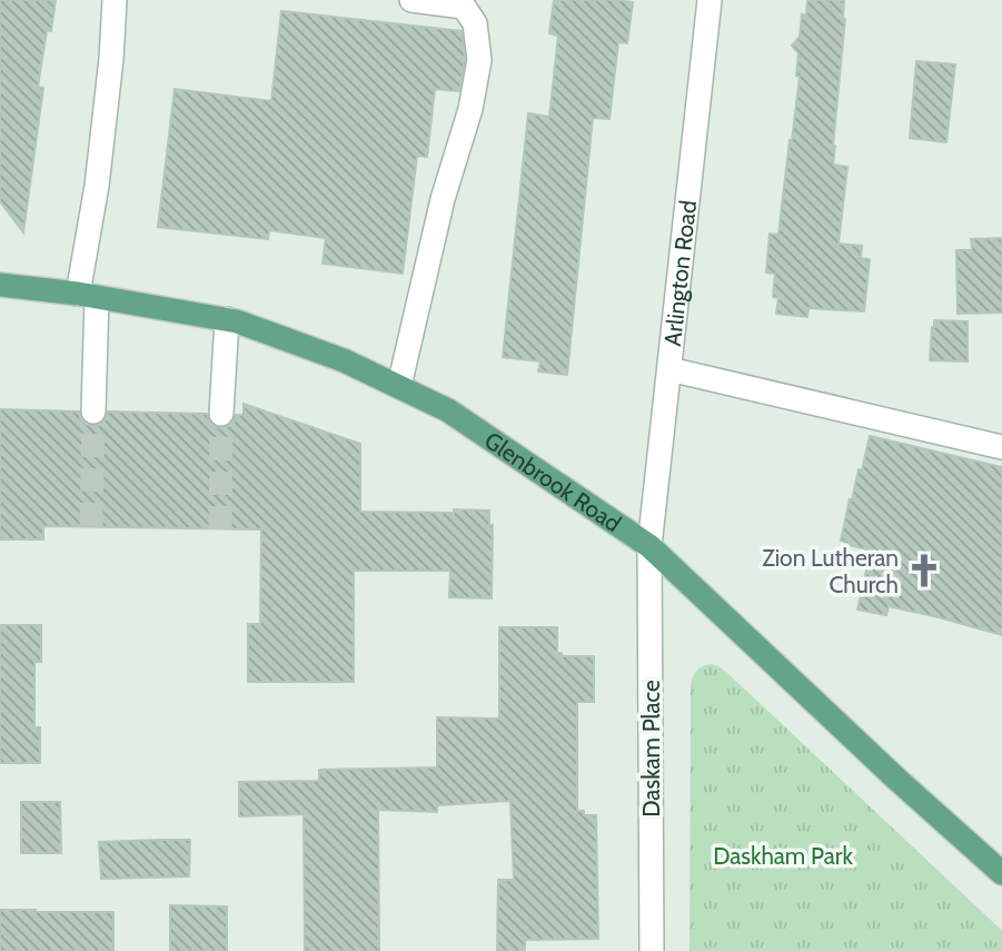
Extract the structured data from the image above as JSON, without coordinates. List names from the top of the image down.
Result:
{
  "streets": {
    "main road": ["Glenbrook Road"],
    "street": ["Arlington Road", "Daskam Place"]
  },
  "crossings": [
    ["Arlington Road", "Glenbrook Road"],
    ["Arlington Road", "Daskam Place"],
    ["Glenbrook Road", "Daskam Place"]
  ],
  "parks": ["Daskham Park"],
  "places": {
    "church": ["Zion Lutheran Church"]
  }
}
